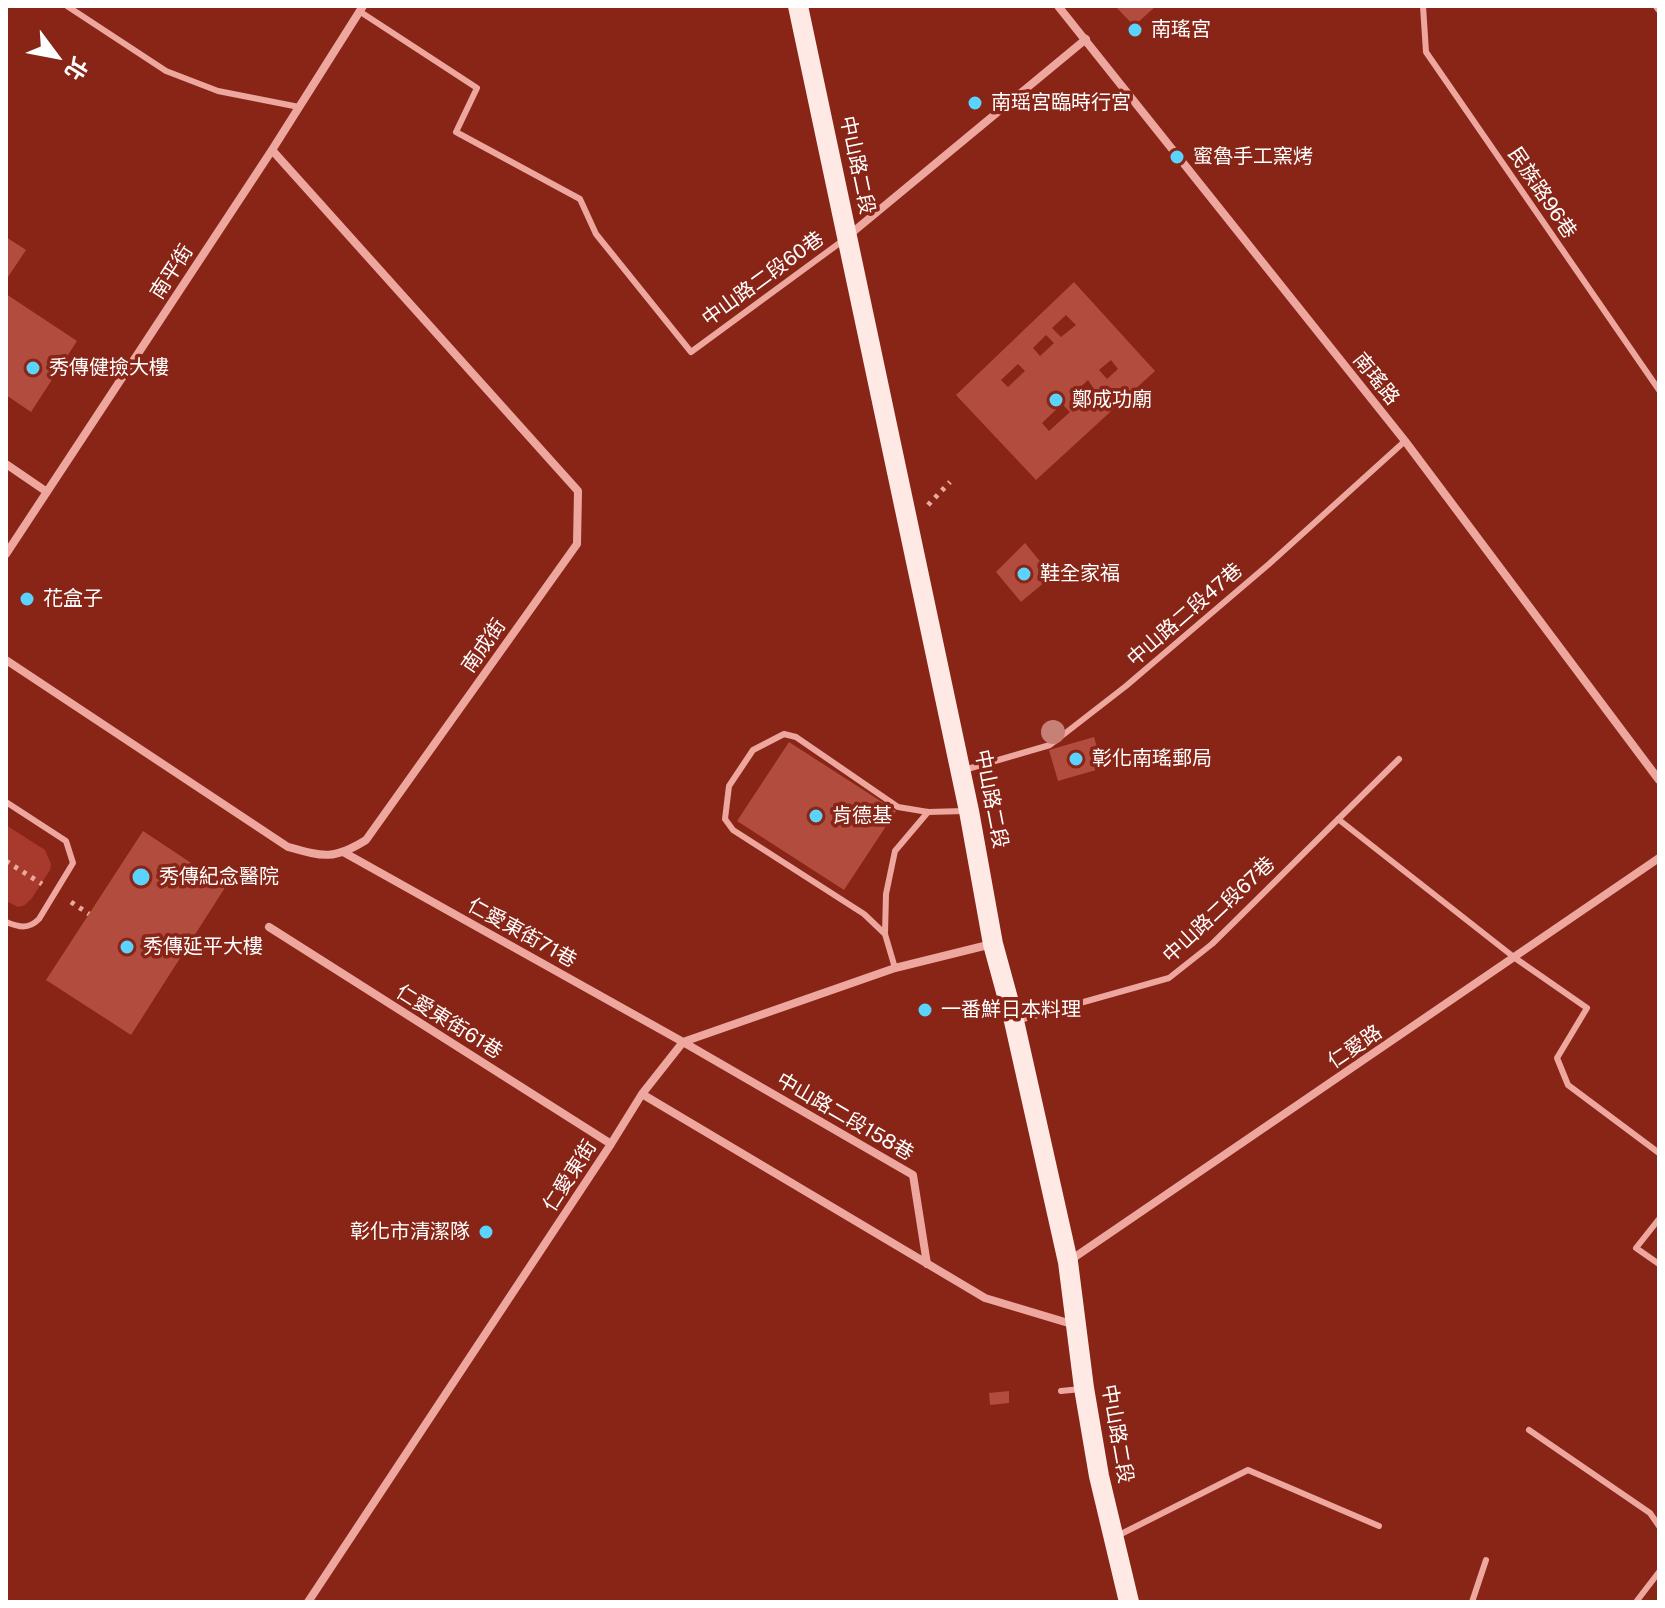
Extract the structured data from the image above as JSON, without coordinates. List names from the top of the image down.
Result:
{
  "streets": {
    "main road": ["中山路二段"],
    "street": [
      "南平街",
      "南瑤路",
      "南成街",
      "仁愛東街71巷",
      "仁愛東街61巷",
      "仁愛路",
      "中山路二段158巷",
      "仁愛東街"
    ],
    "lane": [
      "民族路96巷",
      "中山路二段60巷",
      "中山路二段47巷",
      "中山路二段67巷"
    ]
  },
  "crossings": [
    ["中山路二段", "中山路二段60巷"],
    ["中山路二段", "中山路二段47巷"],
    ["中山路二段", "中山路二段67巷"],
    ["中山路二段", "仁愛路"],
    ["南平街", "中山路二段60巷"],
    ["南平街", "南成街"],
    ["南瑤路", "中山路二段47巷"],
    ["南成街", "仁愛東街71巷"],
    ["仁愛東街71巷", "中山路二段158巷"],
    ["仁愛東街71巷", "仁愛東街"],
    ["仁愛東街61巷", "仁愛東街"],
    ["中山路二段158巷", "仁愛東街"]
  ],
  "places": [
    "南瑤宮",
    "南瑶宮臨時行宮",
    "蜜魯手工窯烤",
    "秀傳健撿大樓",
    "鄭成功廟",
    "鞋全家福",
    "花盒子",
    "彰化南瑤郵局",
    "肯德基",
    "秀傳紀念醫院",
    "秀傳延平大樓",
    "一番鮮日本料理",
    "彰化市清潔隊"
  ],
  "north": "bottom right"
}
